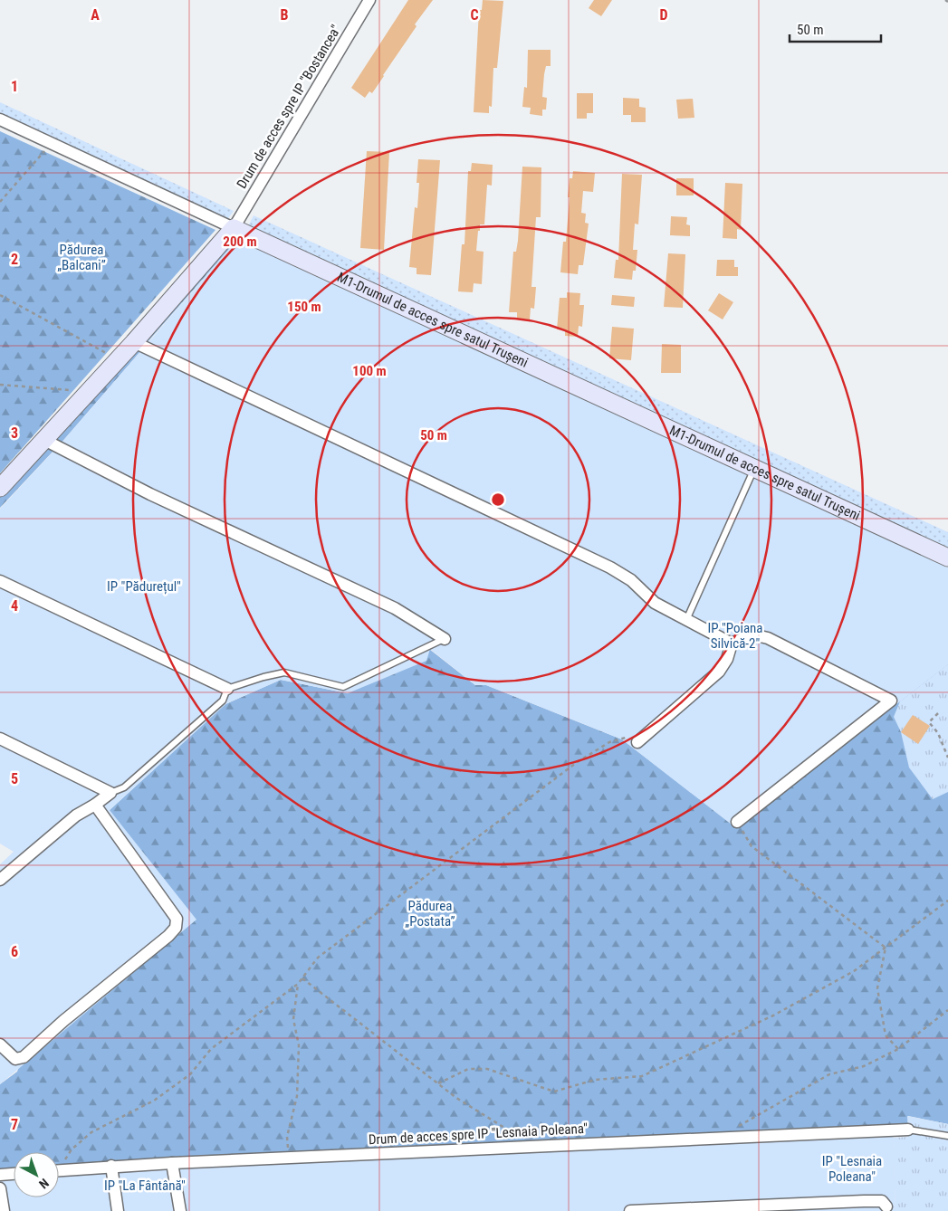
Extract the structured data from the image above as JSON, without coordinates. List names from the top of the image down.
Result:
{
  "streets": {
    "street": ["Drum de acces spre IP \"Bostancea\"", "M1-Drumul de acces spre satul Trușeni", "Drum de acces spre IP \"Lesnaia Poleana\""]
  },
  "crossings": [
    ["Drum de acces spre IP \"Bostancea\"", "M1-Drumul de acces spre satul Trușeni"]
  ],
  "parks": [
    "Pădurea „Balcani”",
    "IP \"Pădurețul\"",
    "IP \"Poiana Silvică-2\"",
    "Pădurea „Postata”",
    "IP \"Lesnaia Poleana\"",
    "IP \"La Fântână\""
  ],
  "scale_bar": "50 m",
  "north": "bottom right",
  "grid": {
    "columns": [
      "A",
      "B",
      "C",
      "D"
    ],
    "rows": [
      "1",
      "2",
      "3",
      "4",
      "5",
      "6",
      "7"
    ]
  },
  "rings": [
    "200 m",
    "150 m",
    "100 m",
    "50 m"
  ]
}
